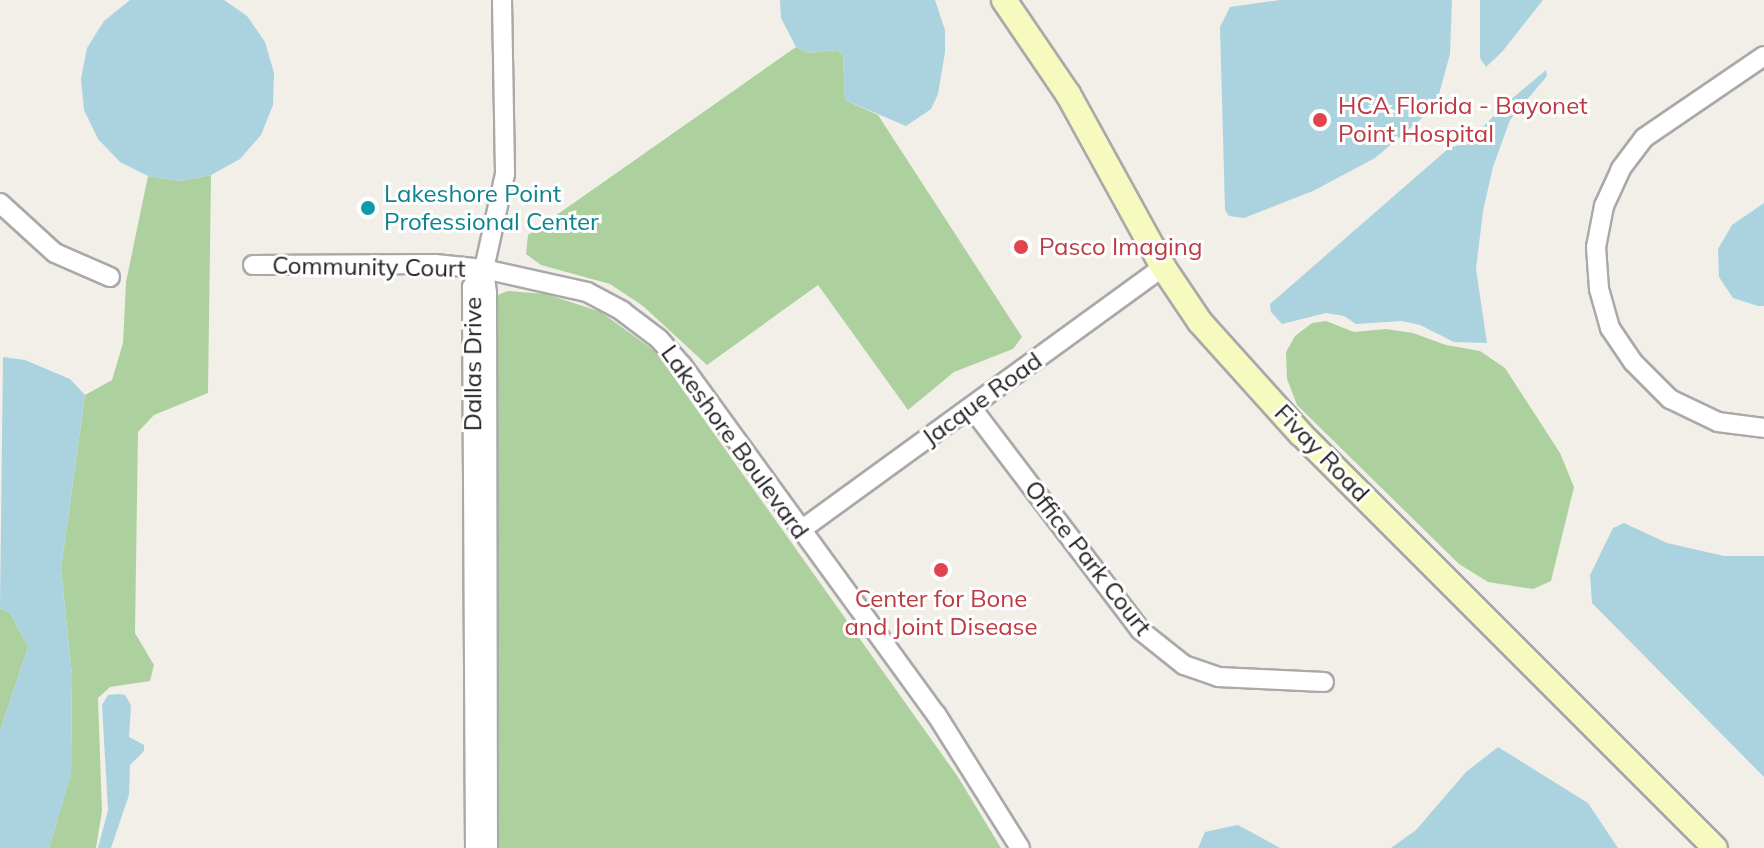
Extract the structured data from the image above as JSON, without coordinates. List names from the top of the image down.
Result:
{
  "streets": {
    "street": [
      "Community Court",
      "Dallas Drive",
      "Jacque Road",
      "Lakeshore Boulevard",
      "Fivay Road",
      "Office Park Court"
    ]
  },
  "crossings": [
    ["Community Court", "Dallas Drive"],
    ["Community Court", "Lakeshore Boulevard"],
    ["Dallas Drive", "Lakeshore Boulevard"],
    ["Jacque Road", "Lakeshore Boulevard"],
    ["Jacque Road", "Fivay Road"],
    ["Jacque Road", "Office Park Court"]
  ],
  "places": [
    "HCA Florida - Bayonet Point Hospital",
    "Lakeshore Point Professional Center",
    "Pasco Imaging",
    "Center for Bone and Joint Disease"
  ]
}
